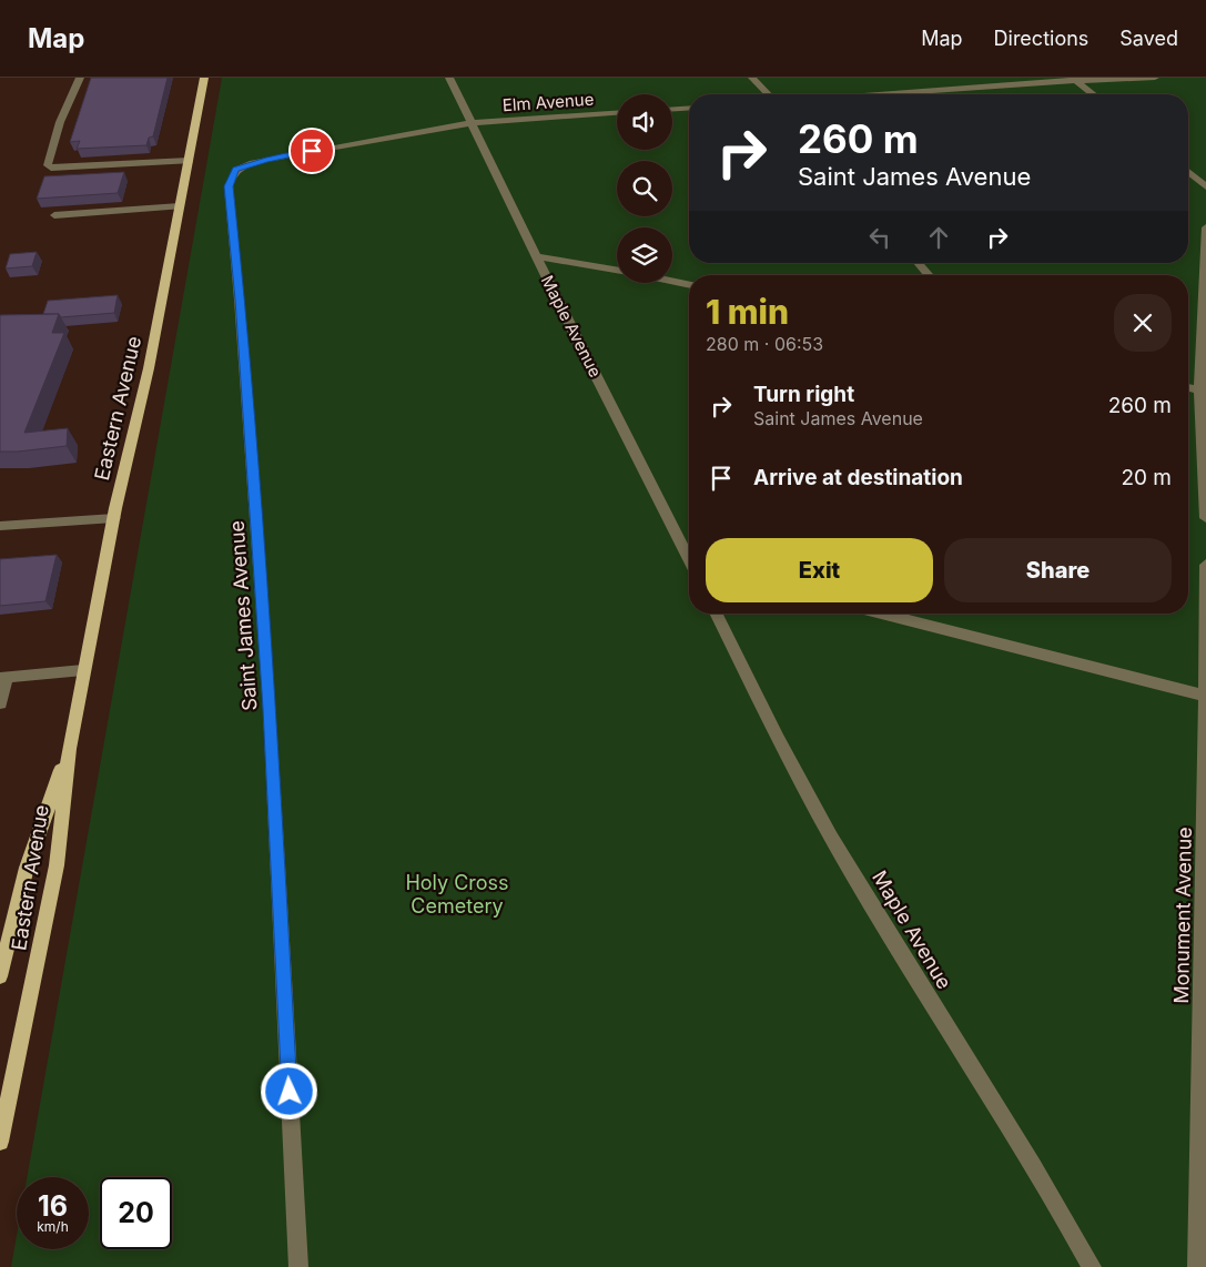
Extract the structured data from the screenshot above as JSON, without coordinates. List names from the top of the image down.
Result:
{
  "streets": {
    "main road": ["Eastern Avenue"],
    "lane": [
      "Elm Avenue",
      "Maple Avenue",
      "Saint James Avenue",
      "Monument Avenue"
    ]
  },
  "crossings": [
    ["Elm Avenue", "Maple Avenue"],
    ["Elm Avenue", "Saint James Avenue"],
    ["Maple Avenue", "Saint James Avenue"]
  ],
  "parks": ["Holy Cross Cemetery"],
  "page": {
    "header": "Map",
    "nav": ["Map", "Directions", "Saved"],
    "turn": ["260 m", "Saint James Avenue"],
    "heading": ["1 min", "280 m · 06:53"],
    "list": [
      {
        "name": "Turn right",
        "note": "Saint James Avenue",
        "value": "260 m"
      },
      {
        "name": "Arrive at destination",
        "value": "20 m"
      }
    ],
    "buttons": ["Exit", "Share"],
    "speed": "16 km/h",
    "limit": "20"
  }
}
